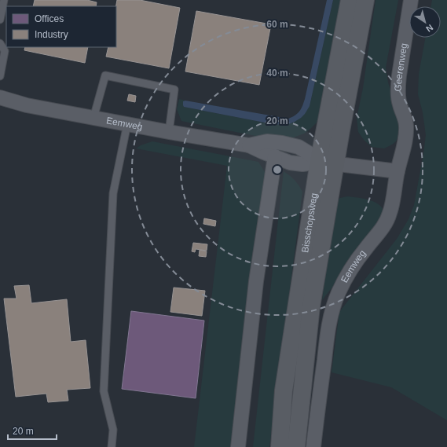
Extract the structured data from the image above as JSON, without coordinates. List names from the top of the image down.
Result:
{
  "streets": {
    "main road": ["Bisschopsweg"],
    "street": ["Geerenweg", "Eemweg"]
  },
  "crossings": [
    ["Geerenweg", "Eemweg"],
    ["Eemweg", "Bisschopsweg"]
  ],
  "legend": ["Offices", "Industry"],
  "scale_bar": "20 m",
  "north": "bottom right",
  "rings": ["60 m", "40 m", "20 m"]
}
